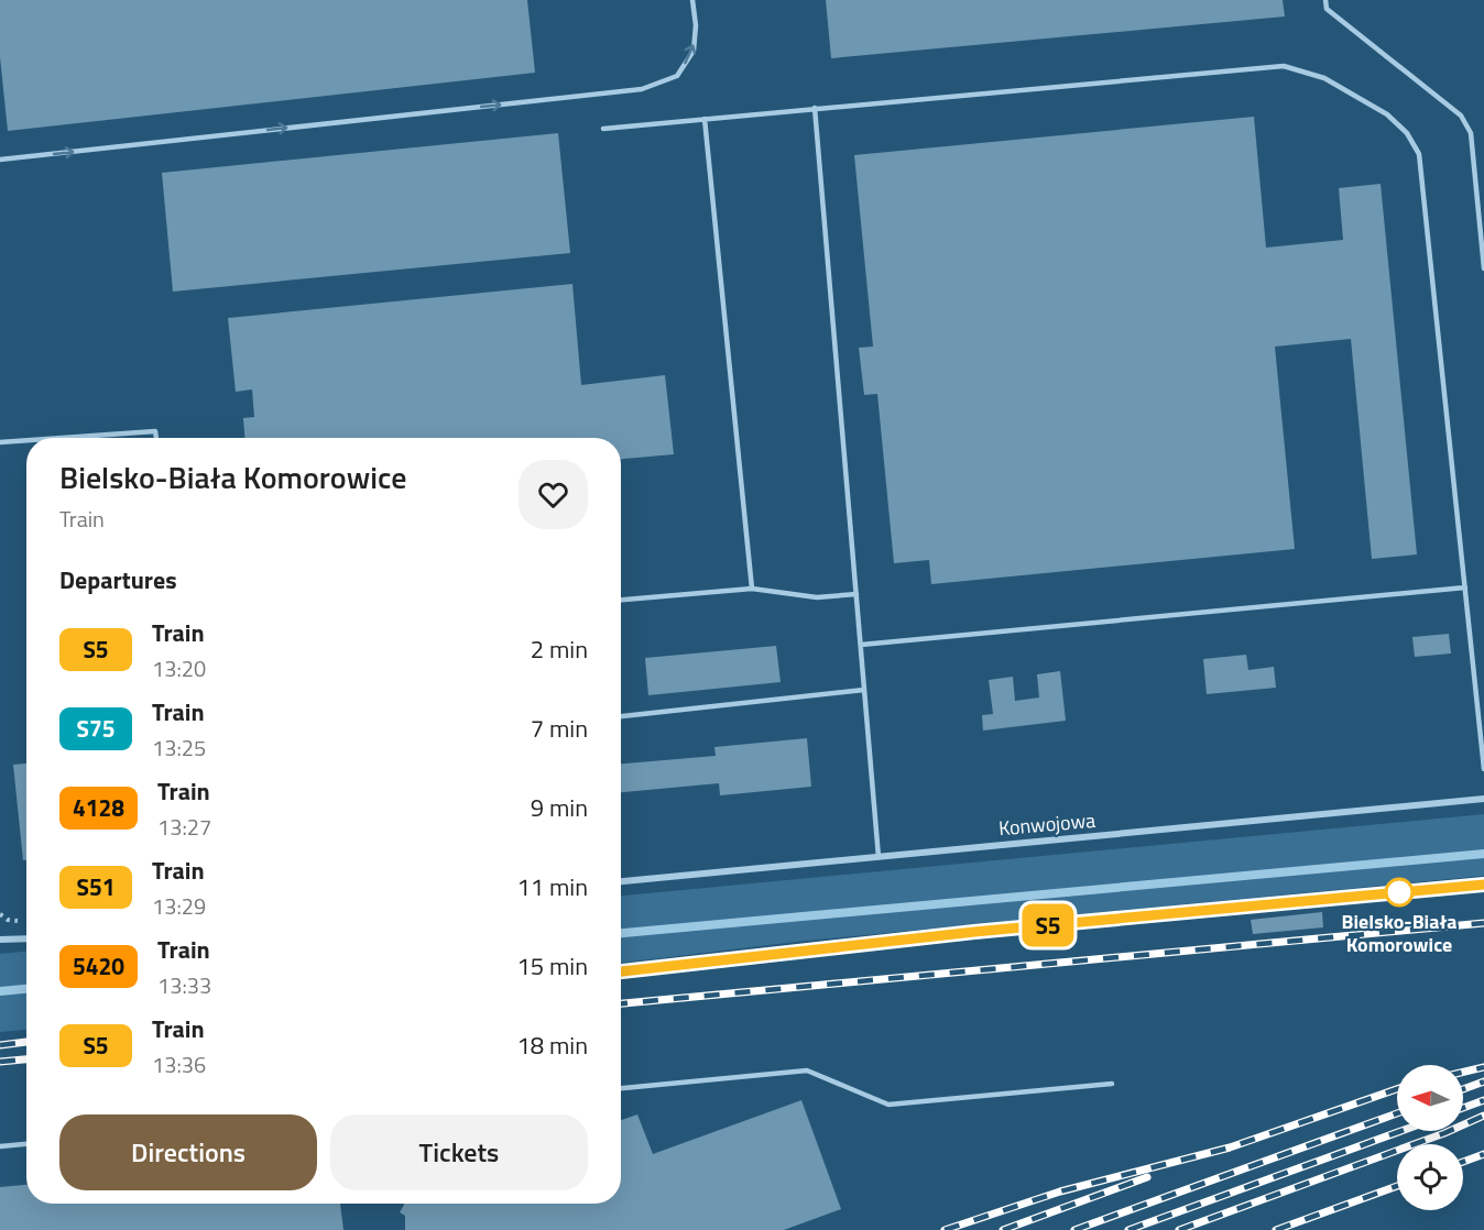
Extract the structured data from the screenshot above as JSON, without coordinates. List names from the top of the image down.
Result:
{
  "streets": {
    "street": ["Konwojowa"]
  },
  "places": ["Bielsko-Biała Komorowice"],
  "north": "left",
  "page": {
    "on_map": "S5",
    "heading": [
      ["Bielsko-Biała Komorowice", "Train"],
      "Departures"
    ],
    "list": [
      {
        "mark": "S5",
        "name": "Train",
        "note": "13:20",
        "value": "2 min"
      },
      {
        "mark": "S75",
        "name": "Train",
        "note": "13:25",
        "value": "7 min"
      },
      {
        "mark": "4128",
        "name": "Train",
        "note": "13:27",
        "value": "9 min"
      },
      {
        "mark": "S51",
        "name": "Train",
        "note": "13:29",
        "value": "11 min"
      },
      {
        "mark": "5420",
        "name": "Train",
        "note": "13:33",
        "value": "15 min"
      },
      {
        "mark": "S5",
        "name": "Train",
        "note": "13:36",
        "value": "18 min"
      }
    ],
    "buttons": ["Directions", "Tickets"]
  }
}
